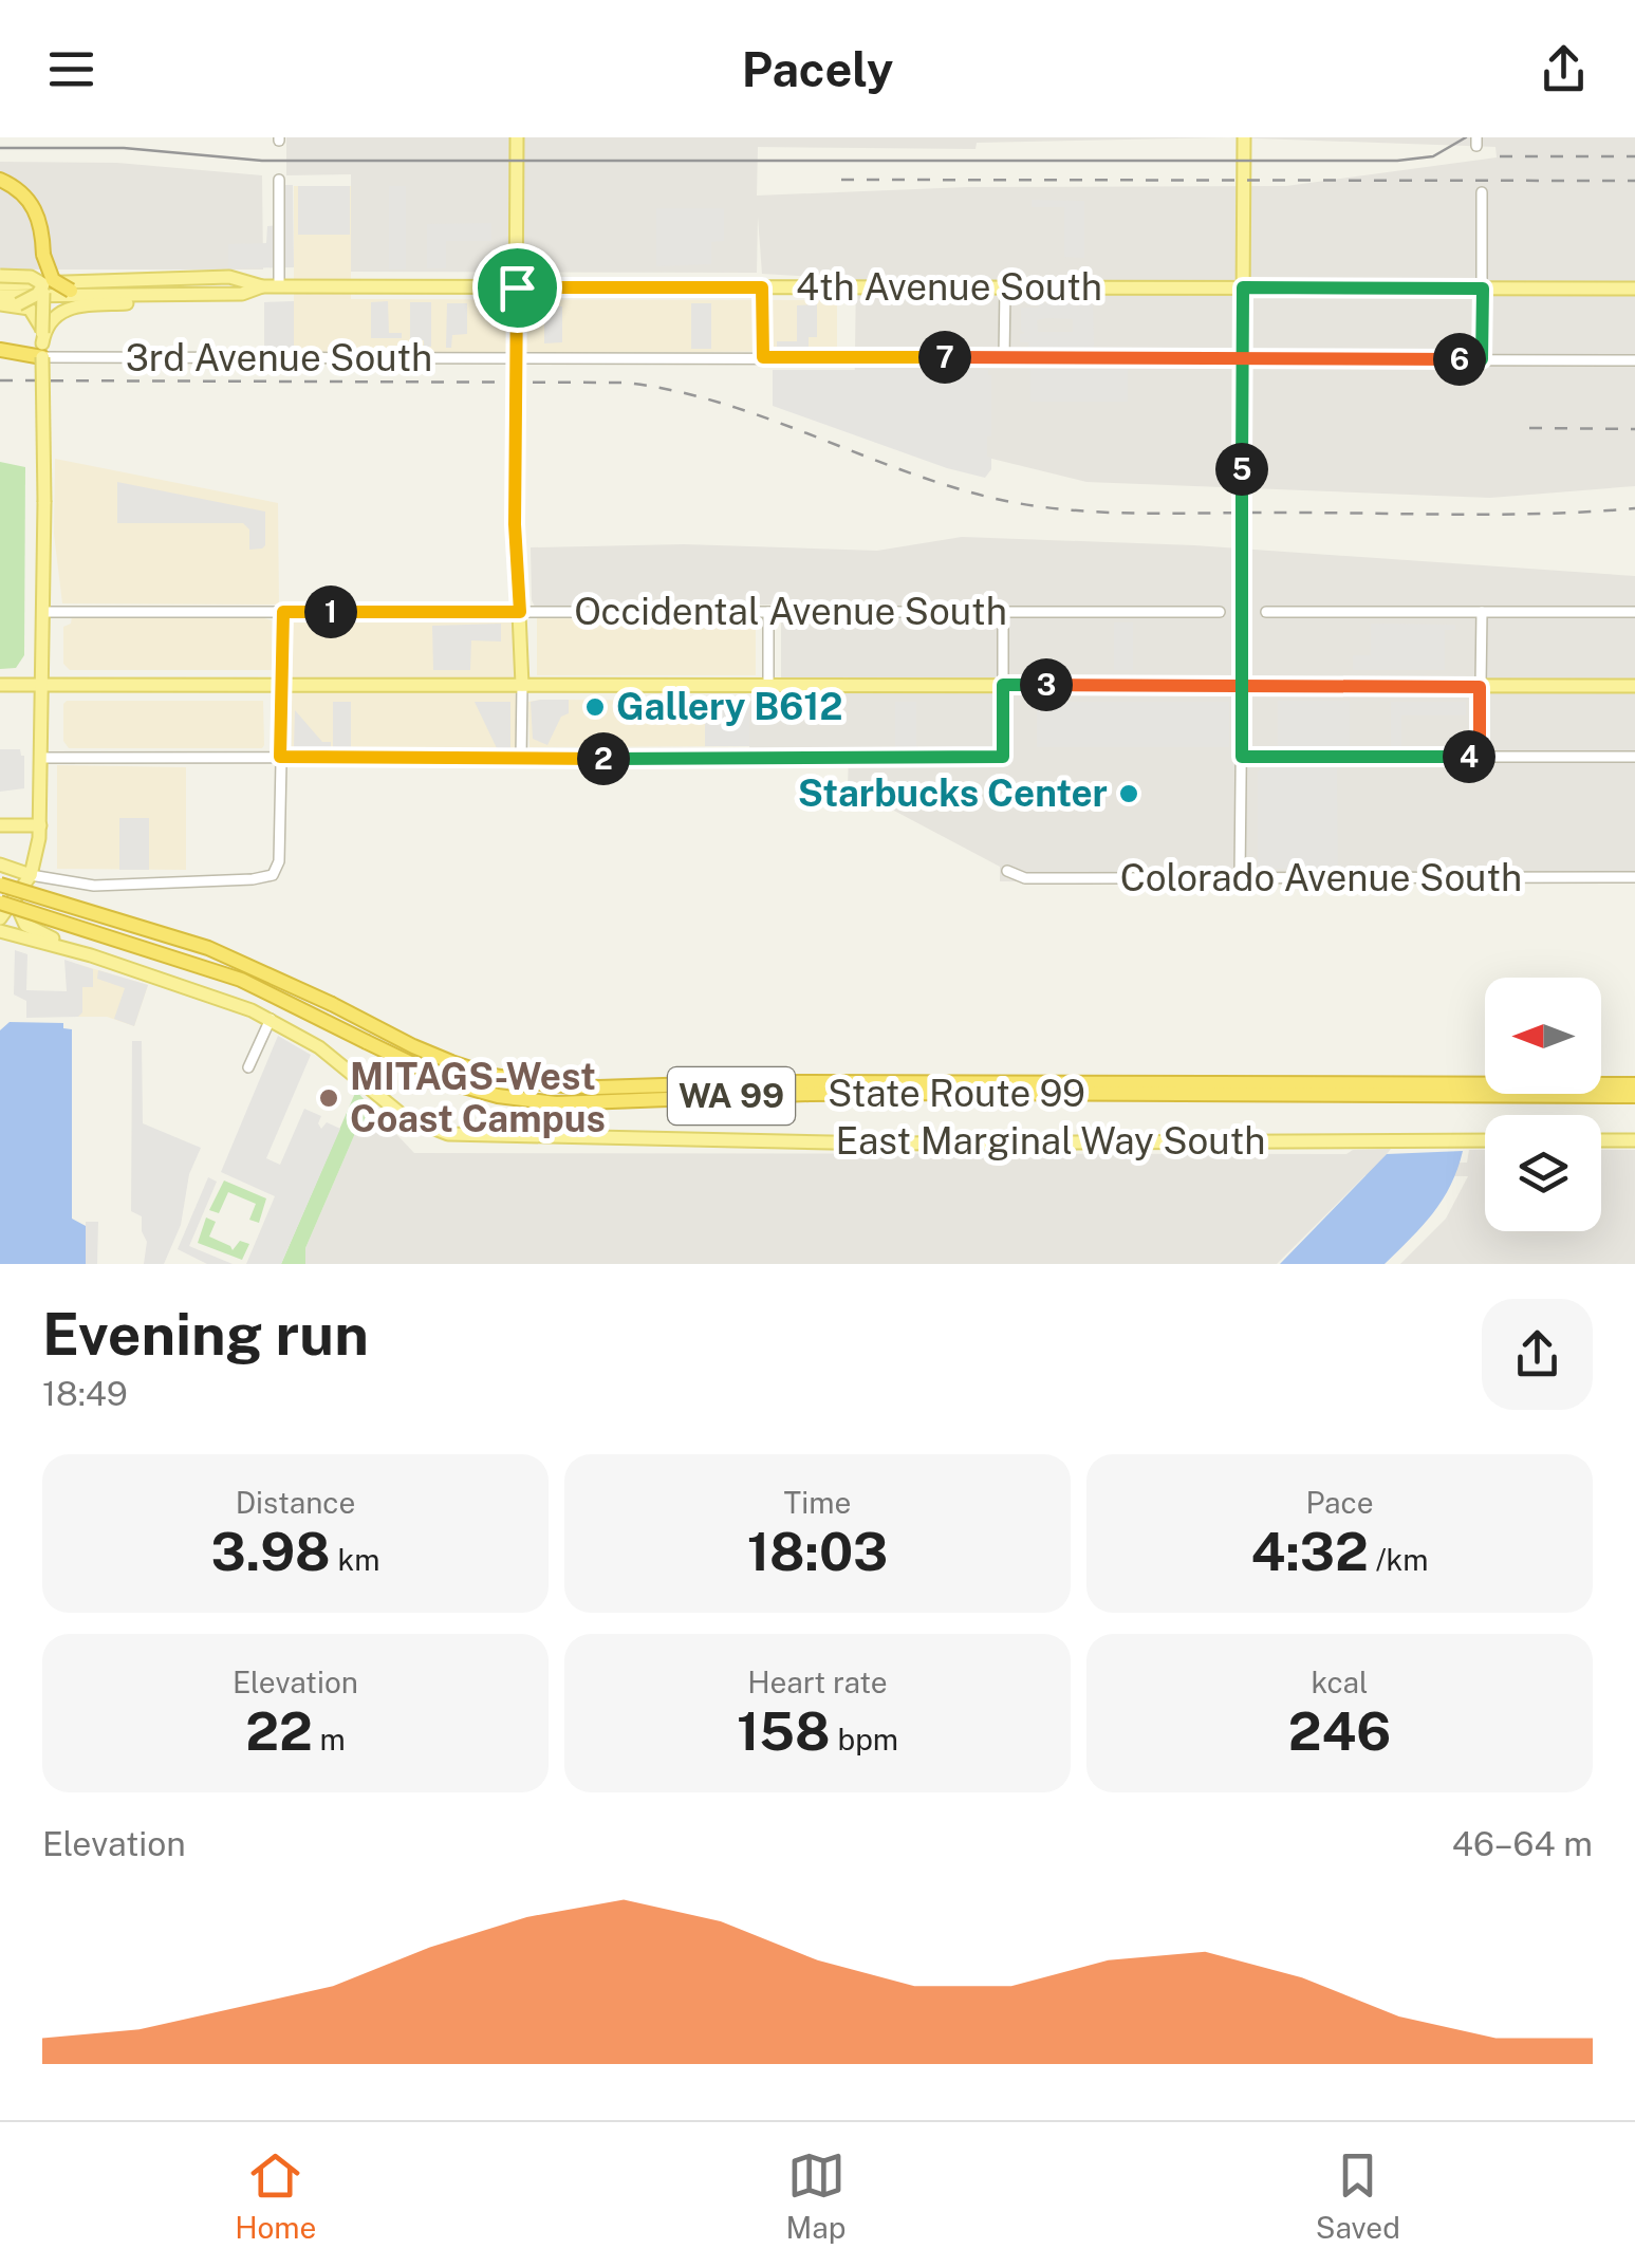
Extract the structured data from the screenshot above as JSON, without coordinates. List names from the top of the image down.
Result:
{
  "streets": {
    "highway": ["State Route 99", "WA 99"],
    "main road": ["4th Avenue South", "East Marginal Way South"],
    "street": ["3rd Avenue South", "Occidental Avenue South", "Colorado Avenue South"]
  },
  "places": ["Gallery B612", "Starbucks Center", "MITAGS-West Coast Campus"],
  "north": "left",
  "page": {
    "header": "Pacely",
    "pins": [
      "7",
      "6",
      "5",
      "1",
      "3",
      "4",
      "2"
    ],
    "heading": ["Evening run", "18:49"],
    "stats": [
      ["Distance", "3.98 km"],
      ["Time", "18:03"],
      ["Pace", "4:32 /km"],
      ["Elevation", "22 m"],
      ["Heart rate", "158 bpm"],
      ["kcal", "246"]
    ],
    "chart": ["Elevation", "46–64 m"],
    "tabs": ["Home", "Map", "Saved"]
  }
}
